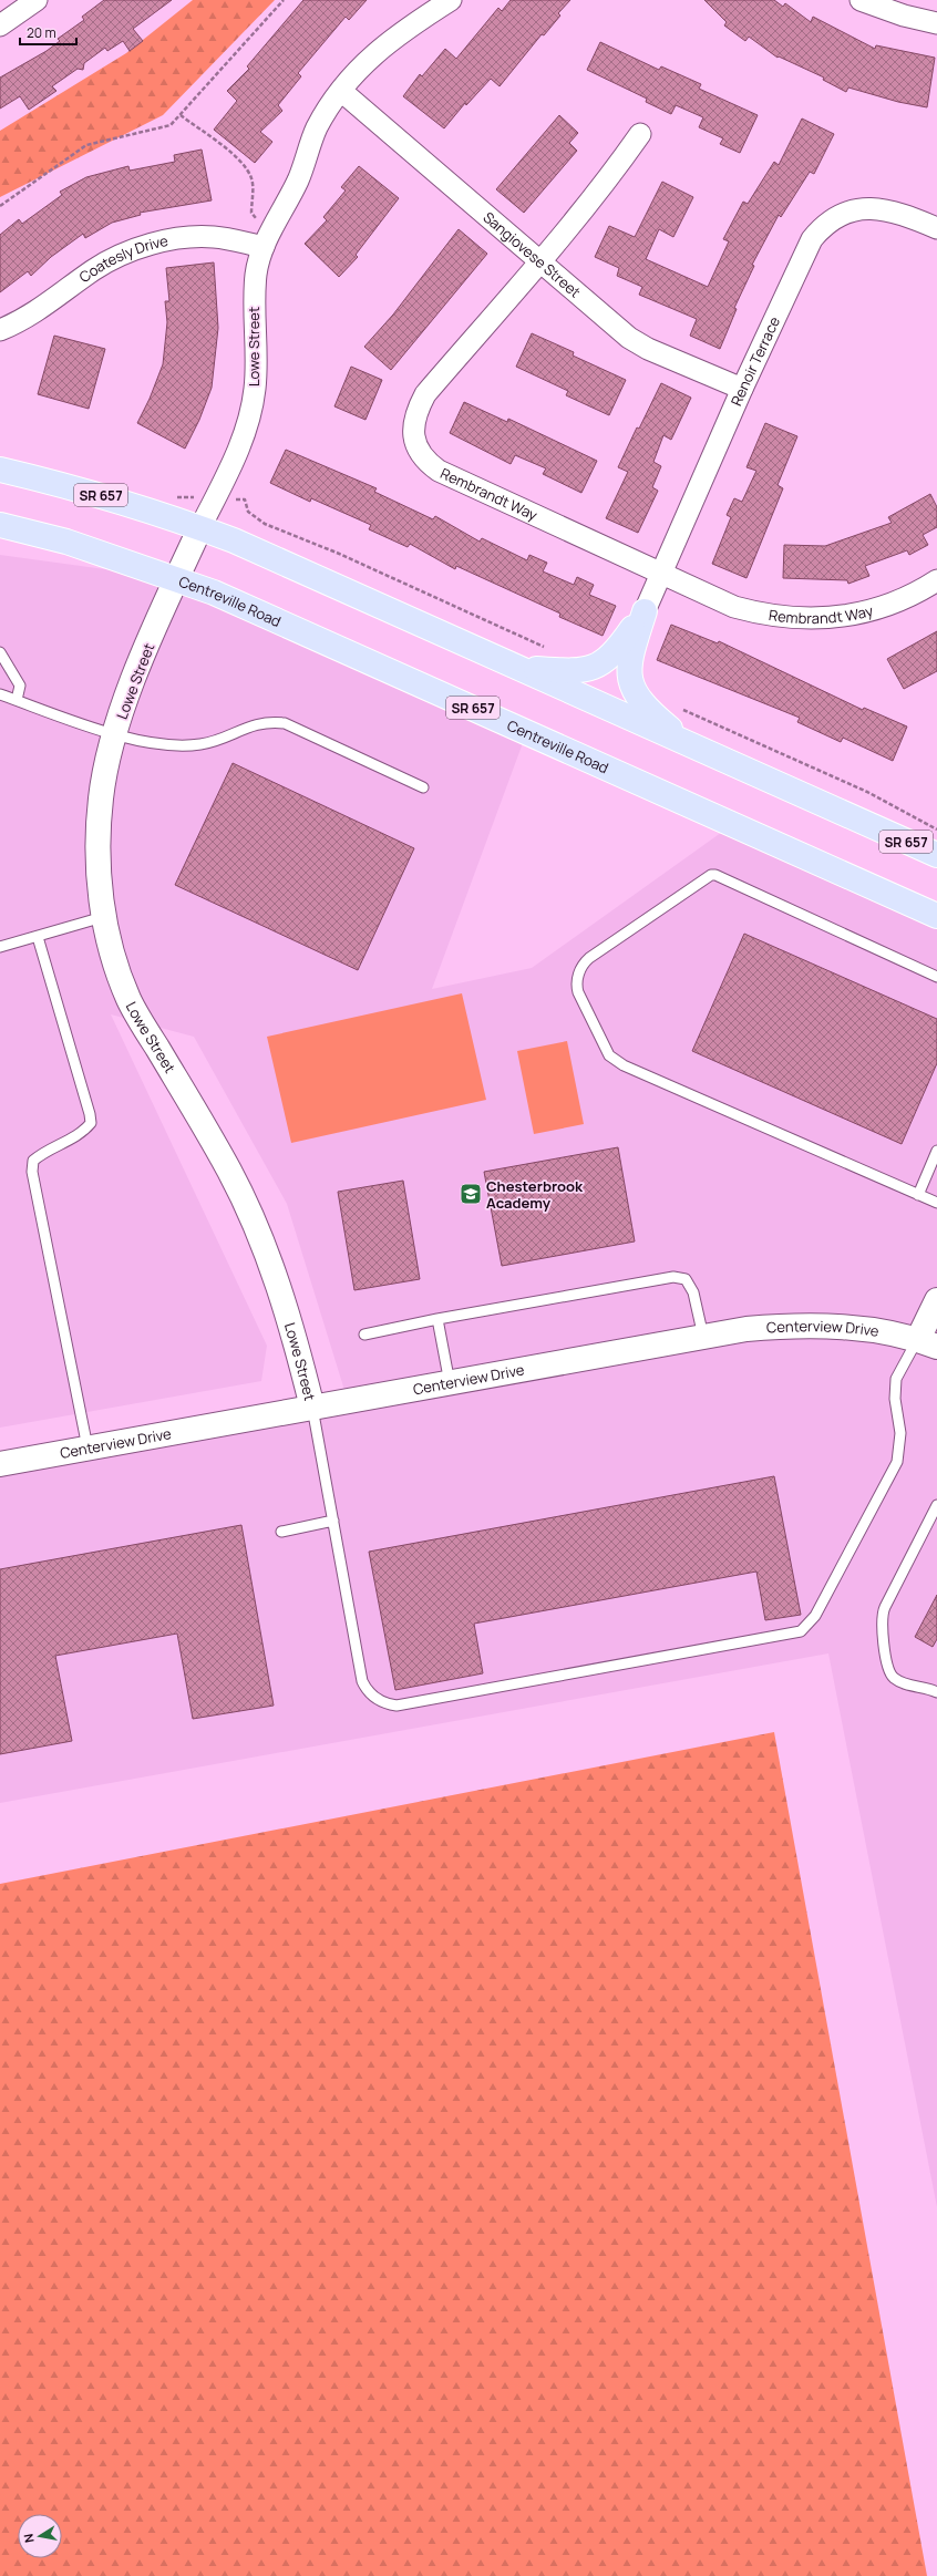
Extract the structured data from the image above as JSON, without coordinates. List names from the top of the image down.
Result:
{
  "streets": {
    "main road": ["SR 657", "Centreville Road"],
    "street": [
      "Sangiovese Street",
      "Coatesly Drive",
      "Lowe Street",
      "Renoir Terrace",
      "Rembrandt Way",
      "Centerview Drive"
    ]
  },
  "crossings": [
    ["Sangiovese Street", "Lowe Street"],
    ["Sangiovese Street", "Renoir Terrace"],
    ["Sangiovese Street", "Rembrandt Way"],
    ["Coatesly Drive", "Lowe Street"],
    ["Lowe Street", "SR 657"],
    ["Lowe Street", "Centreville Road"],
    ["Lowe Street", "Centerview Drive"],
    ["Renoir Terrace", "Rembrandt Way"]
  ],
  "places": {
    "school or university": ["Chesterbrook Academy"]
  },
  "scale_bar": "20 m",
  "north": "left"
}
